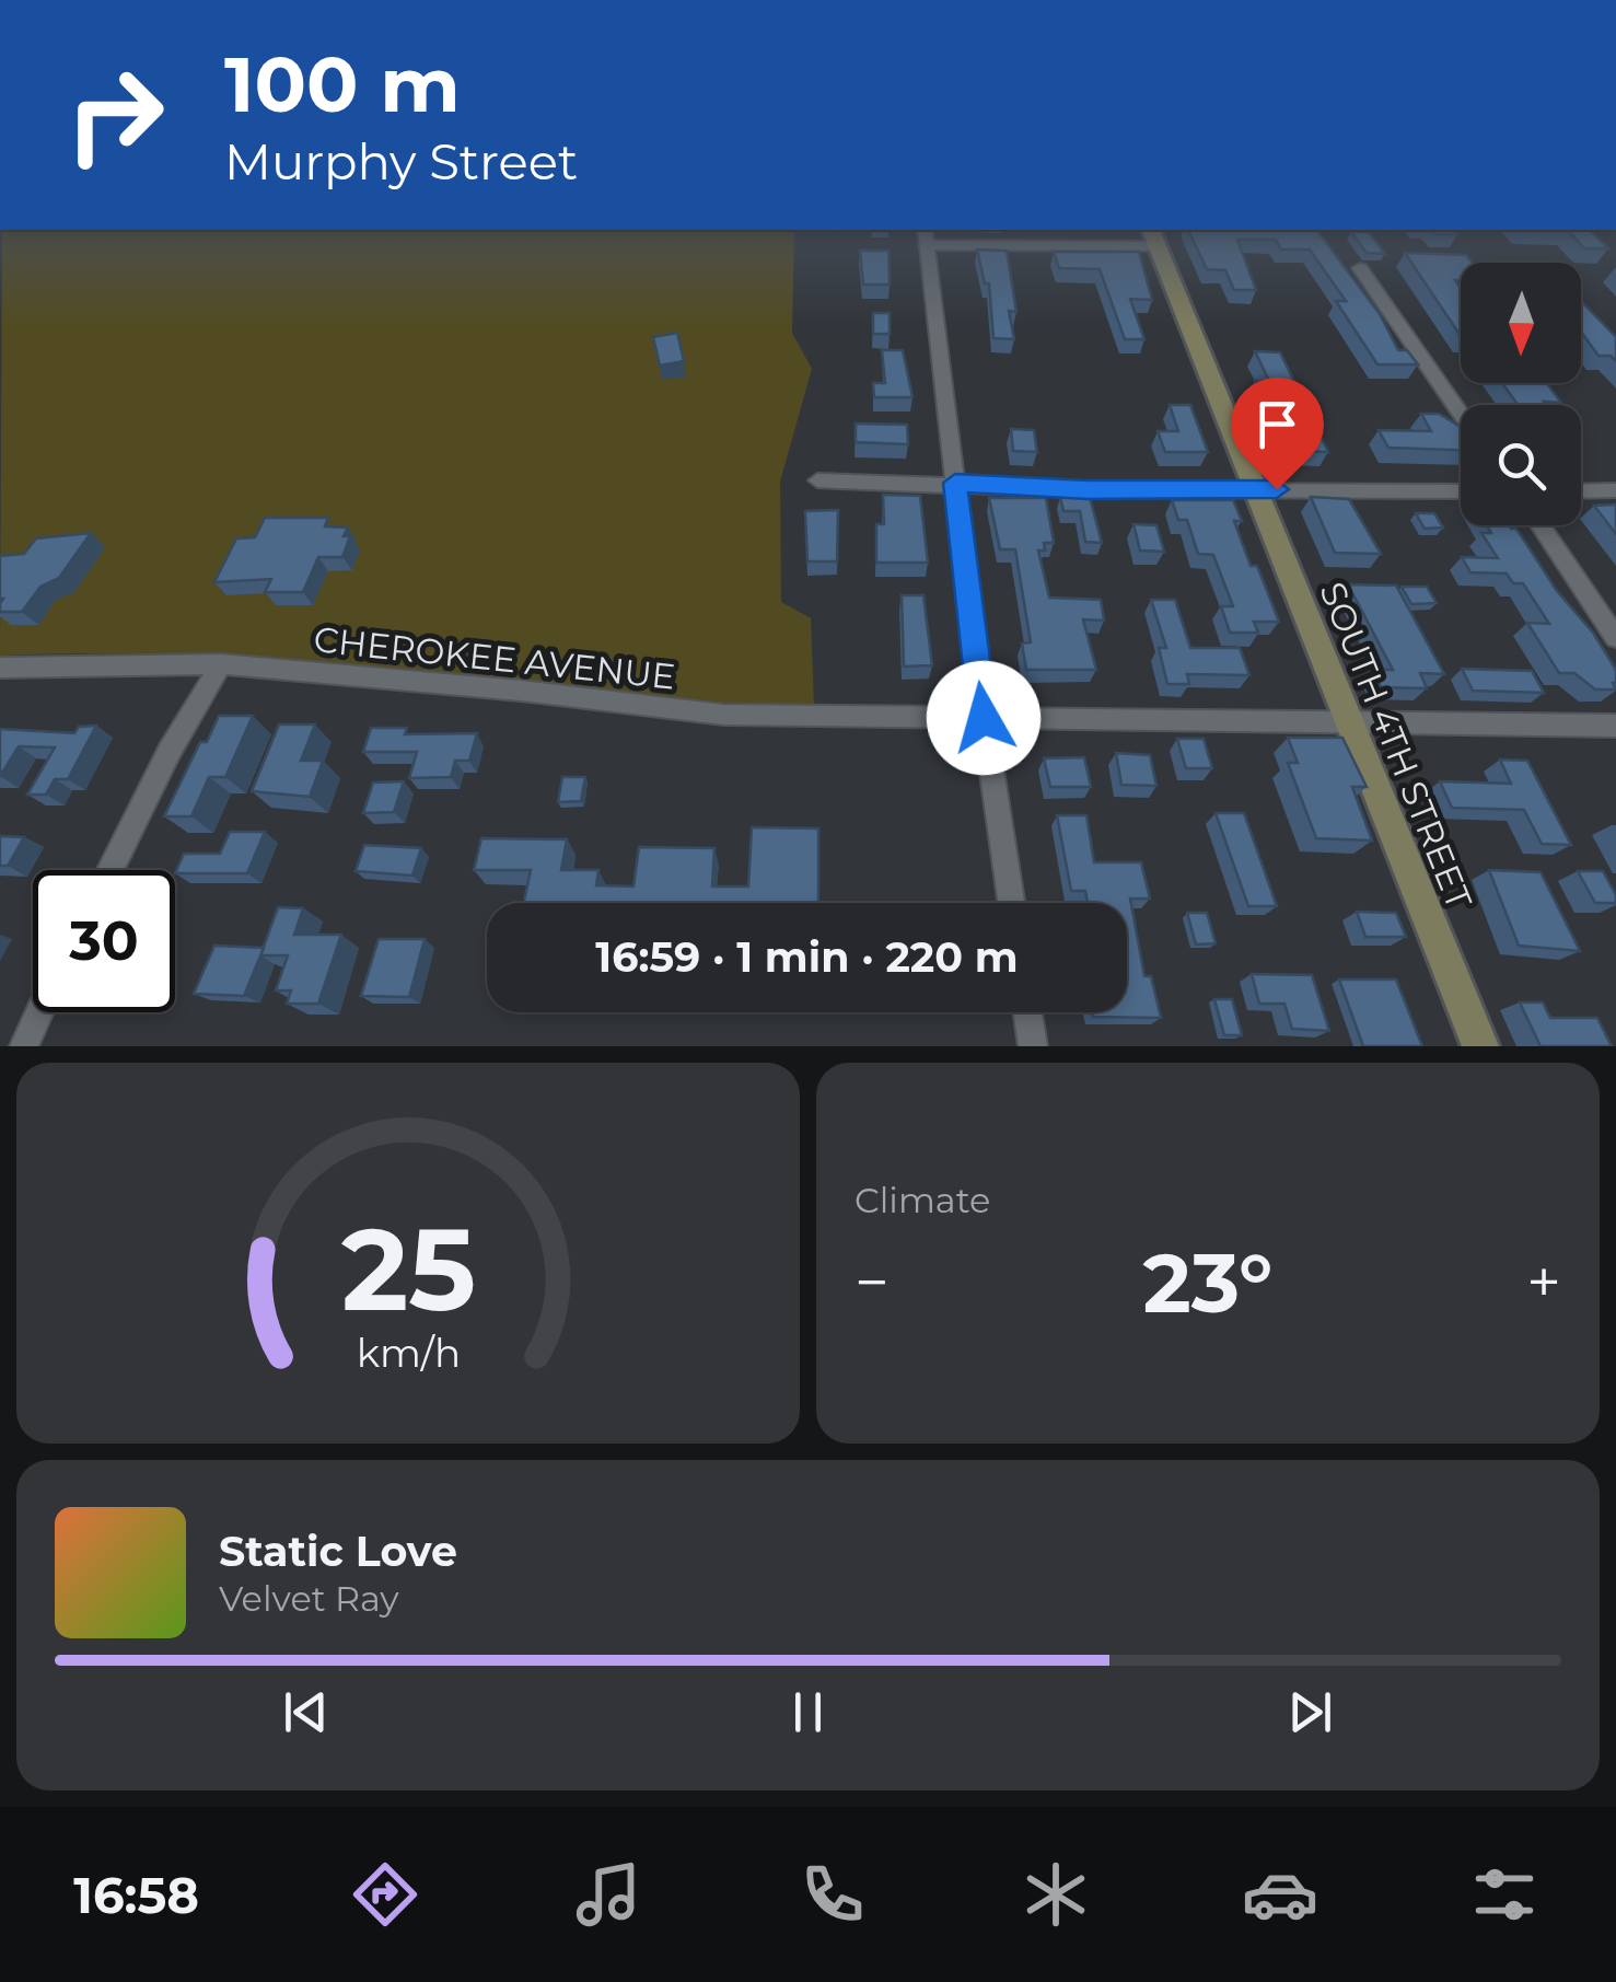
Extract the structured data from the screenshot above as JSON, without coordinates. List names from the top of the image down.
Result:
{
  "streets": {
    "main road": ["SOUTH 4TH STREET"],
    "street": ["CHEROKEE AVENUE"]
  },
  "crossings": [
    ["CHEROKEE AVENUE", "SOUTH 4TH STREET"]
  ],
  "north": "bottom",
  "page": {
    "turn": ["100 m", "Murphy Street"],
    "limit": "30",
    "trip": "16:59 · 1 min · 220 m",
    "tile": "Climate",
    "heat": ["−", "23°", "+"],
    "song": ["Static Love", "Velvet Ray"],
    "tabs": "16:58",
    "gauge": ["25", "km/h"]
  }
}
